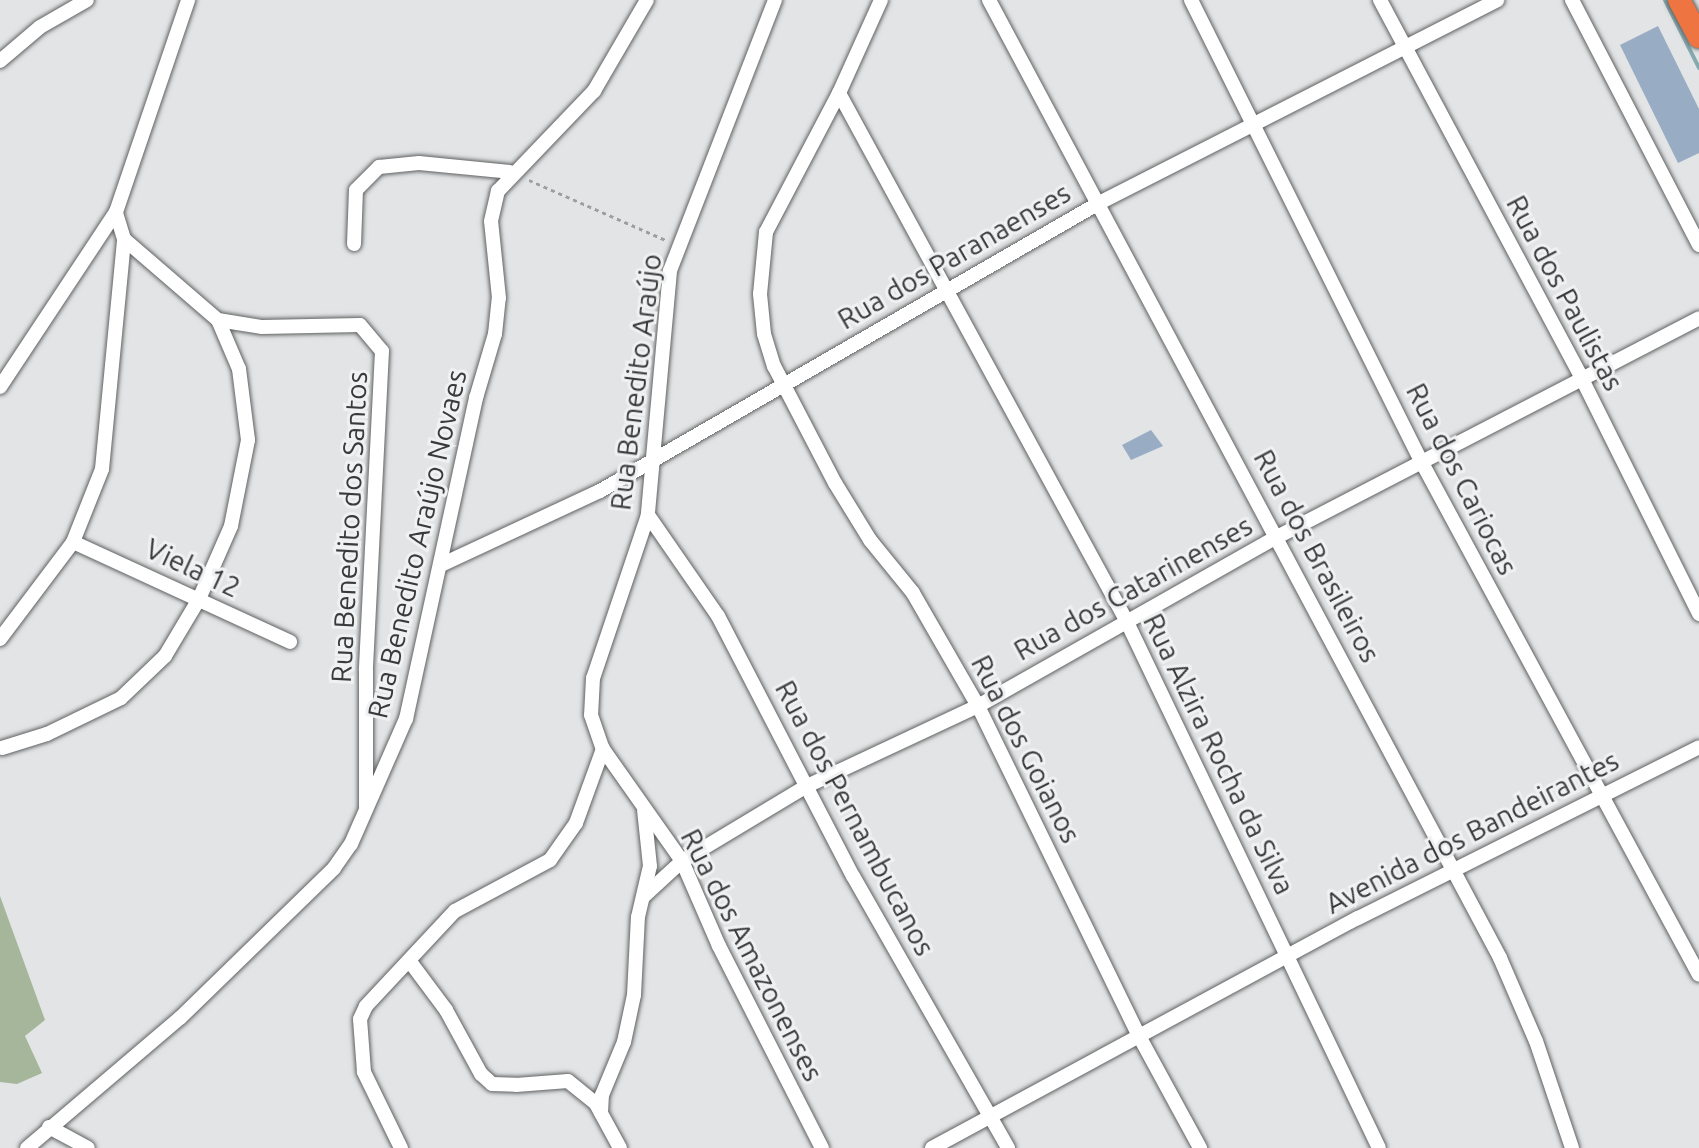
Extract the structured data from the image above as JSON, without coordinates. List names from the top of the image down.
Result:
{
  "streets": {
    "street": [
      "Rua dos Paranaenses",
      "Rua dos Paulistas",
      "Rua Benedito Araújo",
      "Rua dos Cariocas",
      "Rua Benedito dos Santos",
      "Rua Benedito Araújo Novaes",
      "Rua dos Brasileiros",
      "Viela 12",
      "Rua dos Catarinenses",
      "Rua dos Goianos",
      "Rua Alzira Rocha da Silva",
      "Rua dos Pernambucanos",
      "Avenida dos Bandeirantes",
      "Rua dos Amazonenses"
    ]
  },
  "crossings": [
    ["Rua dos Paranaenses", "Rua dos Paulistas"],
    ["Rua dos Paranaenses", "Rua Benedito Araújo"],
    ["Rua dos Paranaenses", "Rua dos Cariocas"],
    ["Rua dos Paranaenses", "Rua Benedito Araújo Novaes"],
    ["Rua dos Paranaenses", "Rua dos Brasileiros"],
    ["Rua dos Paranaenses", "Rua dos Goianos"],
    ["Rua dos Paranaenses", "Rua Alzira Rocha da Silva"],
    ["Rua dos Paulistas", "Rua dos Catarinenses"],
    ["Rua Benedito Araújo", "Rua dos Pernambucanos"],
    ["Rua Benedito Araújo", "Rua dos Amazonenses"],
    ["Rua dos Cariocas", "Rua dos Catarinenses"],
    ["Rua dos Cariocas", "Avenida dos Bandeirantes"],
    ["Rua Benedito dos Santos", "Rua Benedito Araújo Novaes"],
    ["Rua dos Brasileiros", "Rua dos Catarinenses"],
    ["Rua dos Brasileiros", "Avenida dos Bandeirantes"],
    ["Rua dos Catarinenses", "Rua dos Goianos"],
    ["Rua dos Catarinenses", "Rua Alzira Rocha da Silva"],
    ["Rua dos Catarinenses", "Rua dos Pernambucanos"],
    ["Rua dos Catarinenses", "Rua dos Amazonenses"],
    ["Rua dos Goianos", "Rua Alzira Rocha da Silva"],
    ["Rua dos Goianos", "Avenida dos Bandeirantes"],
    ["Rua Alzira Rocha da Silva", "Avenida dos Bandeirantes"],
    ["Rua dos Pernambucanos", "Avenida dos Bandeirantes"]
  ]
}
